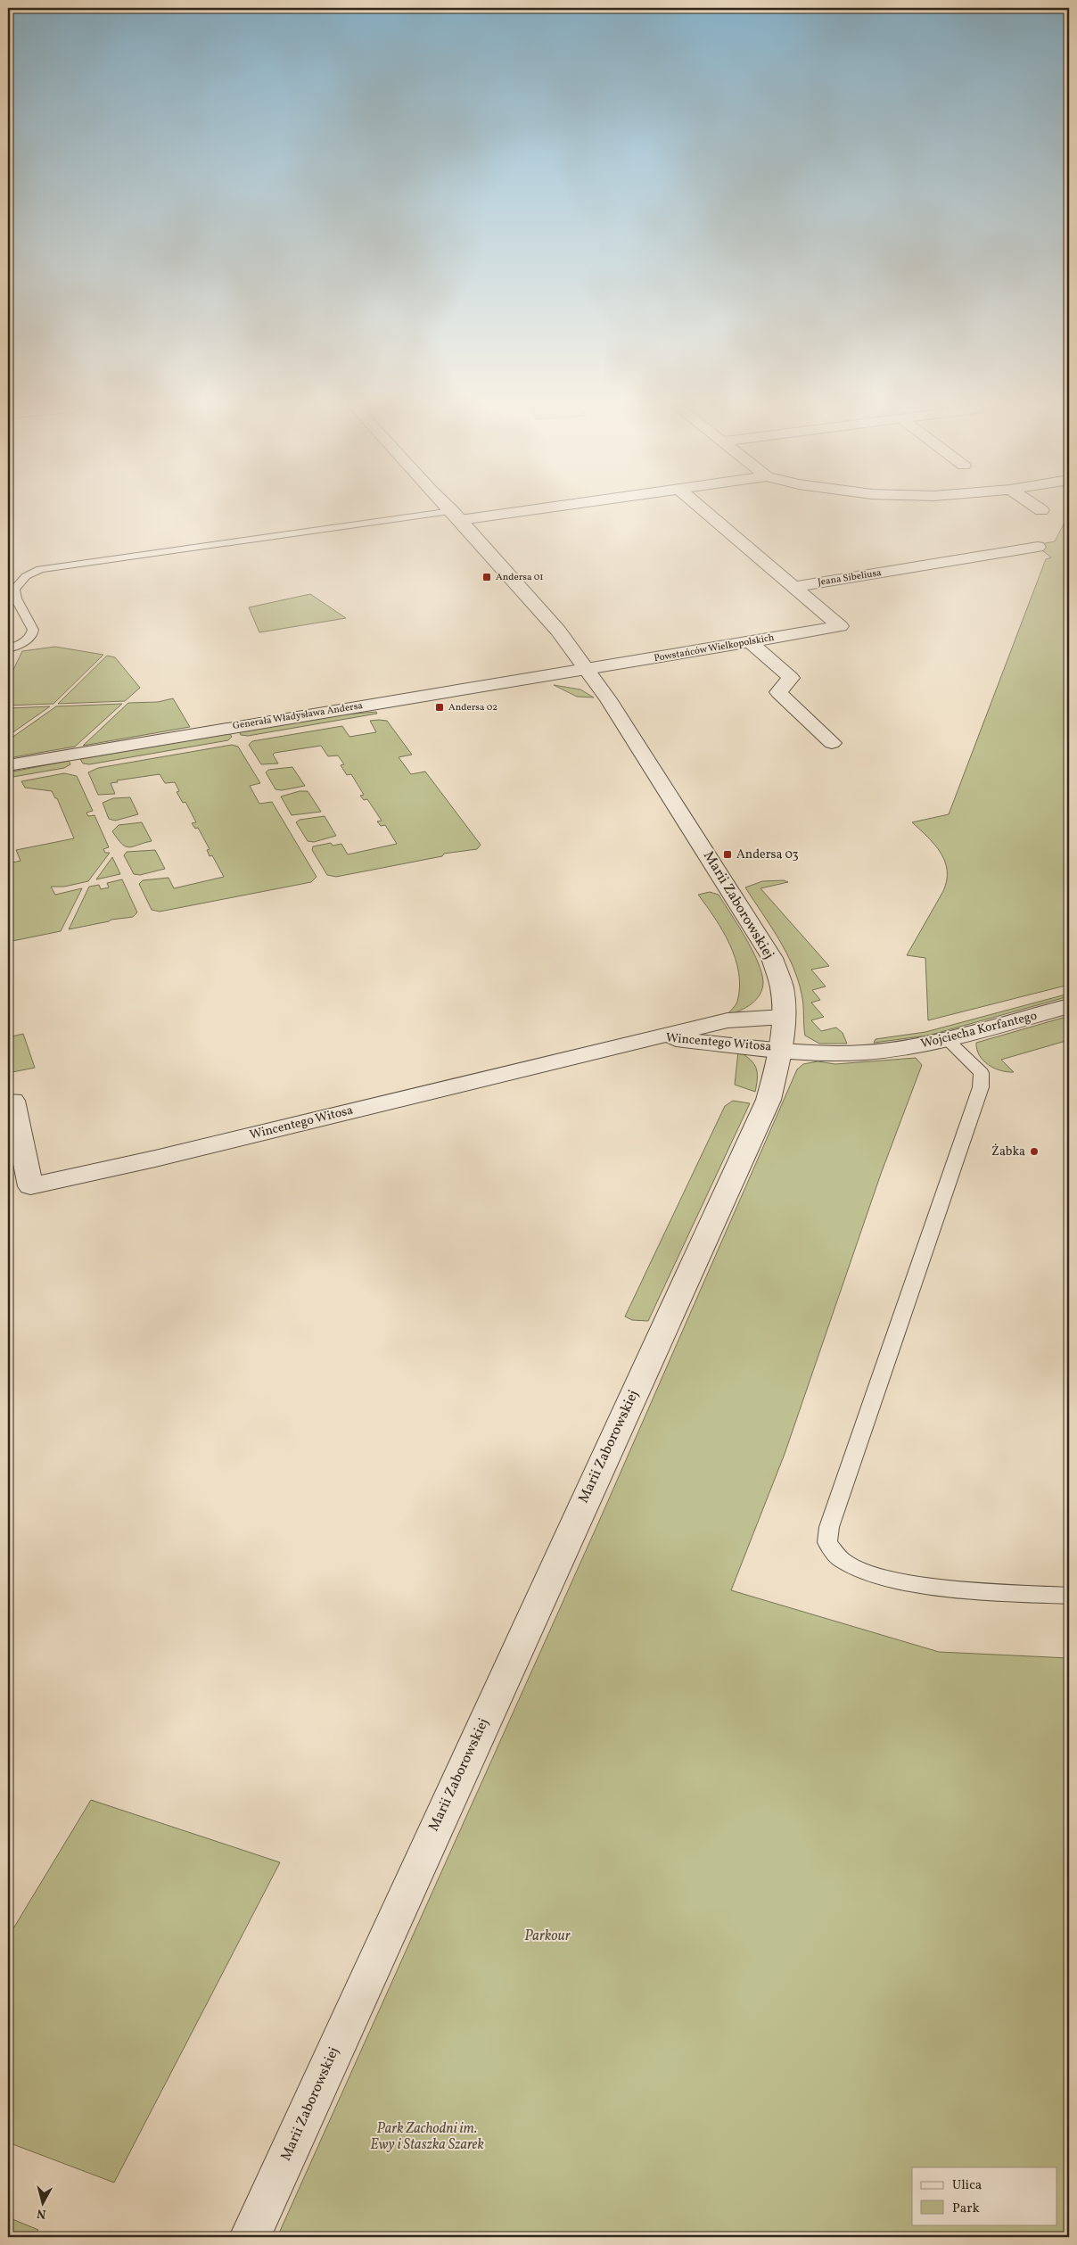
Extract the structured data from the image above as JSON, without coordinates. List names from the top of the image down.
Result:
{
  "streets": {
    "street": [
      "Jeana Sibeliusa",
      "Powstańców Wielkopolskich",
      "Generała Władysława Andersa",
      "Marii Zaborowskiej",
      "Wojciecha Korfantego",
      "Wincentego Witosa"
    ]
  },
  "crossings": [
    ["Jeana Sibeliusa", "Powstańców Wielkopolskich"],
    ["Powstańców Wielkopolskich", "Generała Władysława Andersa"],
    ["Powstańców Wielkopolskich", "Marii Zaborowskiej"],
    ["Generała Władysława Andersa", "Marii Zaborowskiej"],
    ["Marii Zaborowskiej", "Wojciecha Korfantego"],
    ["Marii Zaborowskiej", "Wincentego Witosa"],
    ["Wojciecha Korfantego", "Wincentego Witosa"]
  ],
  "parks": ["Parkour", "Park Zachodni im. Ewy i Staszka Szarek"],
  "places": {
    "transit": ["Andersa 01", "Andersa 02", "Andersa 03"],
    "other": ["Żabka"]
  },
  "legend": ["Ulica", "Park"],
  "north": "bottom"
}
